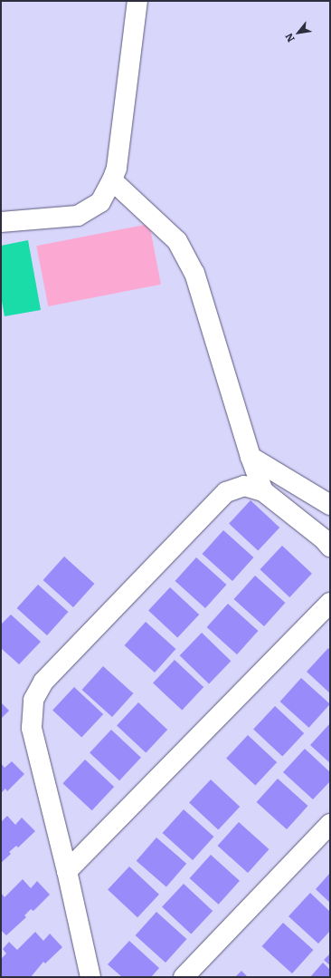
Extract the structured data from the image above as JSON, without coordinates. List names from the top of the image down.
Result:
{
  "north": "bottom left"
}
